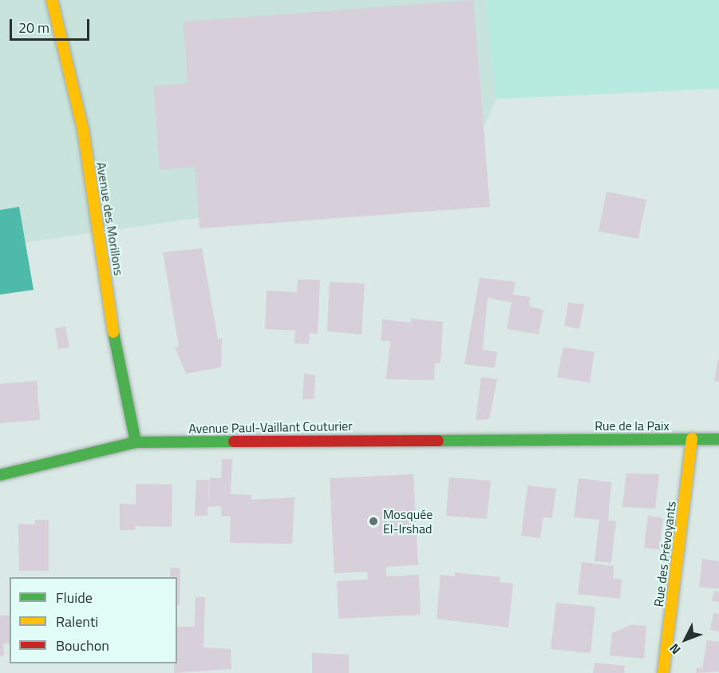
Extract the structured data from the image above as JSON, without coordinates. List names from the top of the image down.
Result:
{
  "streets": {
    "street": [
      "Avenue des Morillons",
      "Rue de la Paix",
      "Avenue Paul-Vaillant Couturier",
      "Rue des Prévoyants"
    ]
  },
  "crossings": [
    ["Avenue des Morillons", "Avenue Paul-Vaillant Couturier"],
    ["Rue de la Paix", "Avenue Paul-Vaillant Couturier"],
    ["Rue de la Paix", "Rue des Prévoyants"]
  ],
  "places": ["Mosquée El-Irshad"],
  "legend": ["Fluide", "Ralenti", "Bouchon"],
  "scale_bar": "20 m",
  "north": "bottom left"
}
